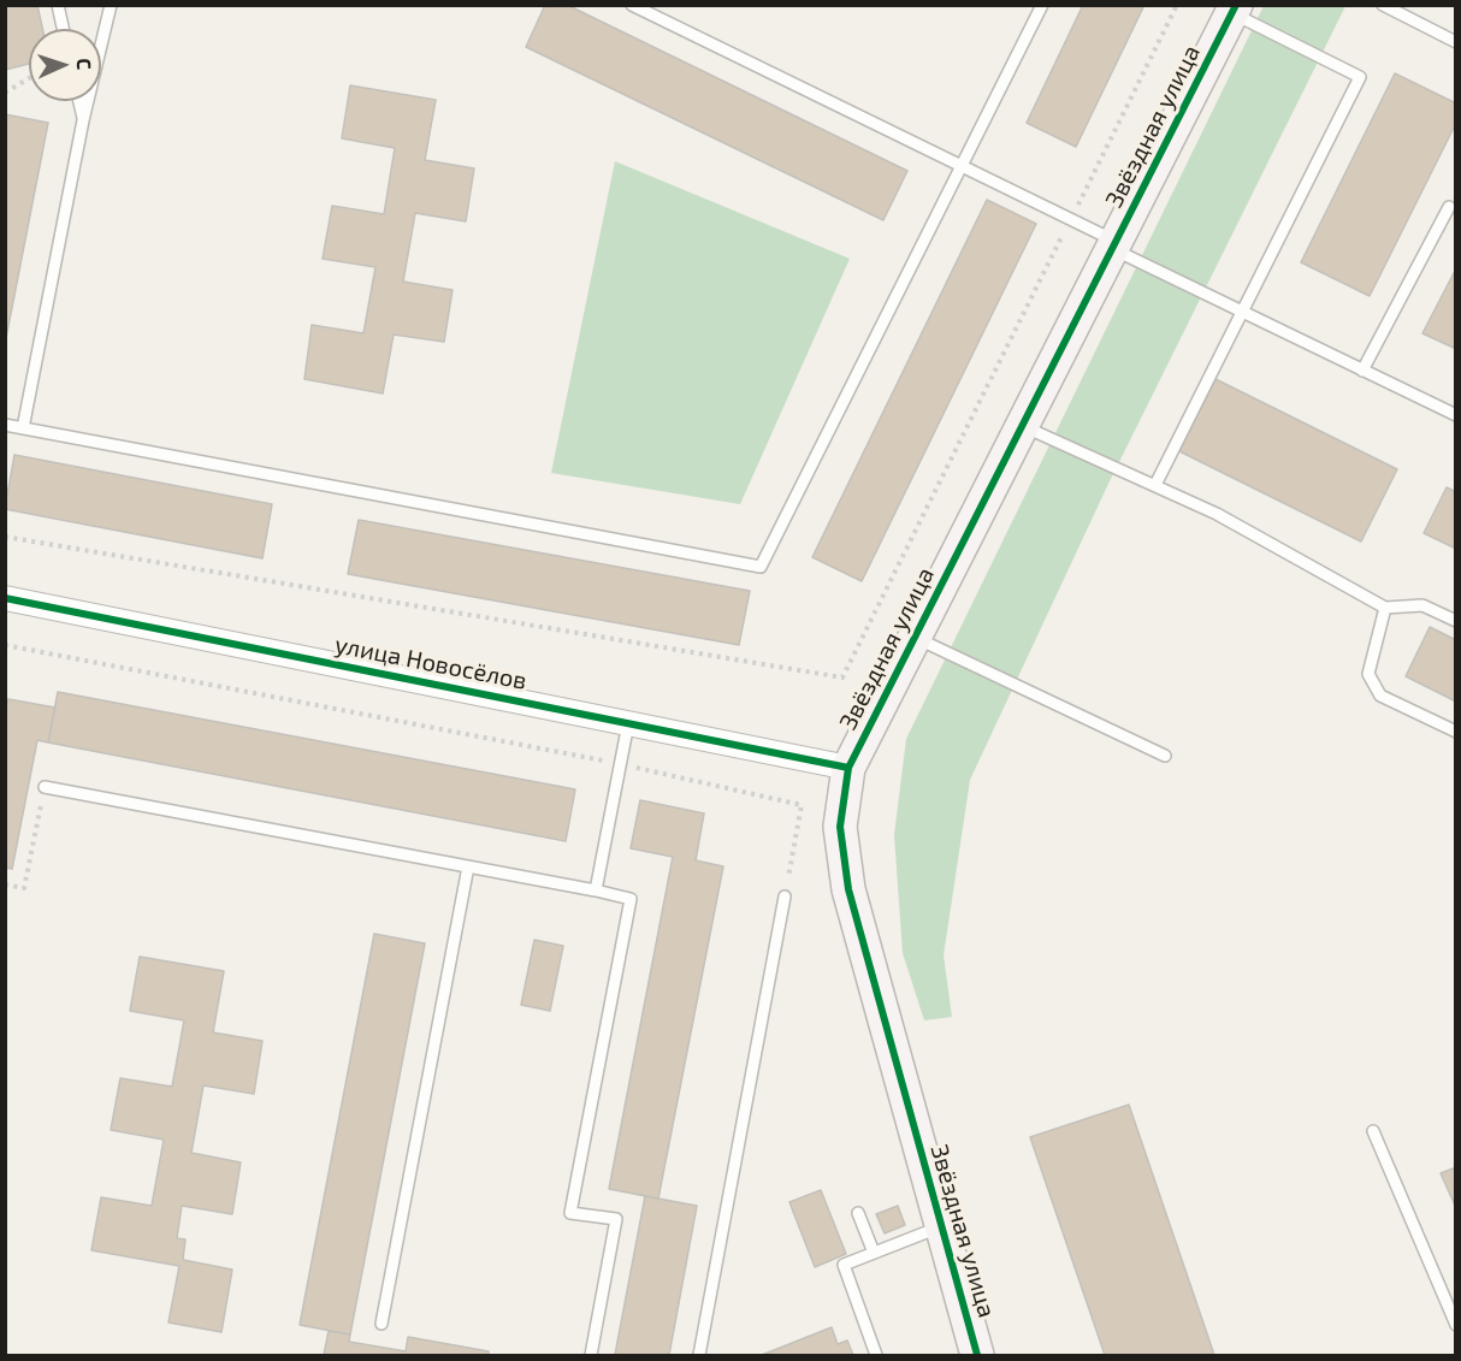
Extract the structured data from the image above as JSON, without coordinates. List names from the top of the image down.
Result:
{
  "streets": {
    "street": ["Звёздная улица", "улица Новосёлов"]
  },
  "crossings": [
    ["Звёздная улица", "улица Новосёлов"]
  ],
  "north": "right"
}
